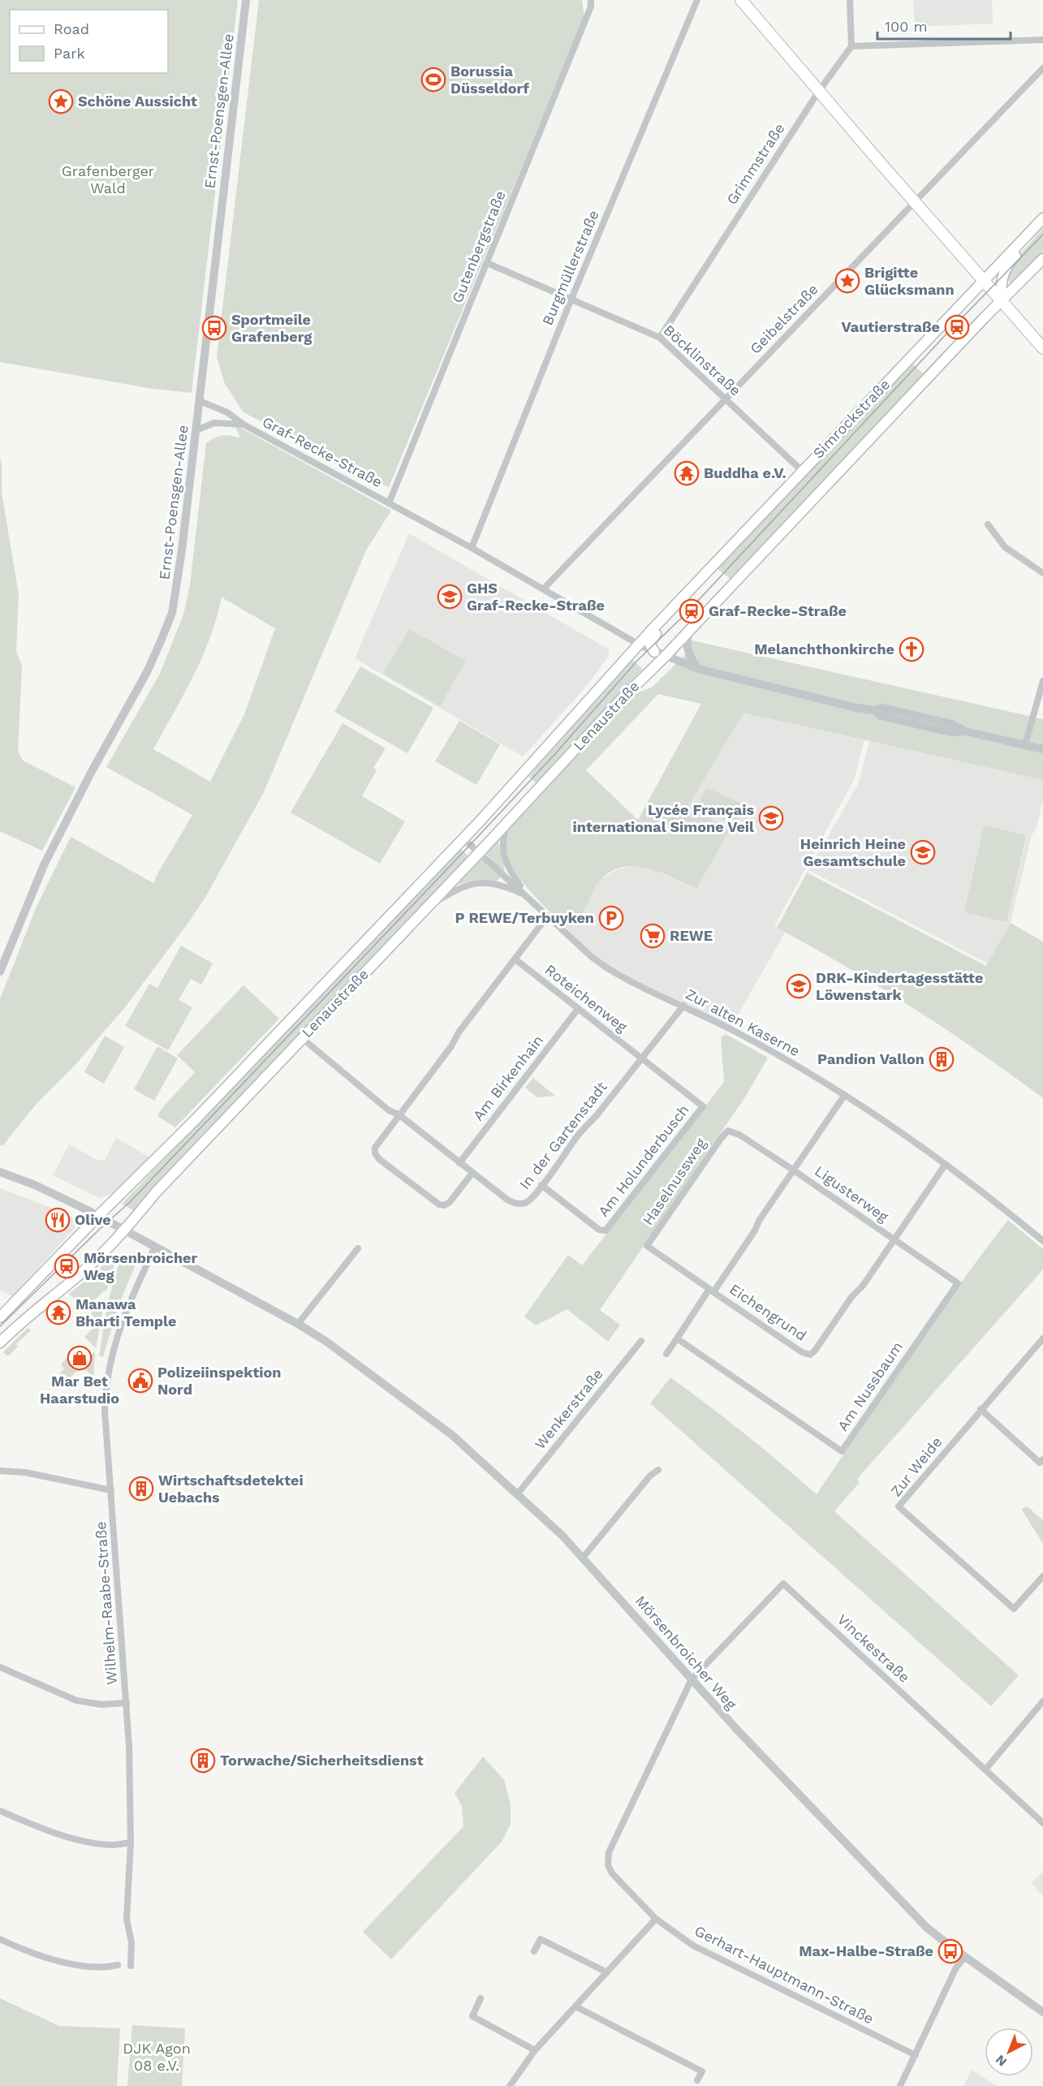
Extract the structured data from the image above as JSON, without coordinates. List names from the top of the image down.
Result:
{
  "streets": {
    "main road": ["Simrockstraße", "Lenaustraße"],
    "street": [
      "Ernst-Poensgen-Allee",
      "Grimmstraße",
      "Gutenbergstraße",
      "Burgmüllerstraße",
      "Geibelstraße",
      "Böcklinstraße",
      "Graf-Recke-Straße",
      "Roteichenweg",
      "Zur alten Kaserne",
      "Am Birkenhain",
      "In der Gartenstadt",
      "Am Holunderbusch",
      "Haselnussweg",
      "Ligusterweg",
      "Eichengrund",
      "Am Nussbaum",
      "Wenkerstraße",
      "Zur Weide",
      "Wilhelm-Raabe-Straße",
      "Vinckestraße",
      "Mörsenbroicher Weg",
      "Gerhart-Hauptmann-Straße"
    ]
  },
  "crossings": [
    ["Ernst-Poensgen-Allee", "Graf-Recke-Straße"],
    ["Grimmstraße", "Böcklinstraße"],
    ["Gutenbergstraße", "Böcklinstraße"],
    ["Gutenbergstraße", "Graf-Recke-Straße"],
    ["Burgmüllerstraße", "Böcklinstraße"],
    ["Burgmüllerstraße", "Graf-Recke-Straße"],
    ["Geibelstraße", "Böcklinstraße"],
    ["Geibelstraße", "Graf-Recke-Straße"],
    ["Böcklinstraße", "Simrockstraße"],
    ["Simrockstraße", "Graf-Recke-Straße"],
    ["Simrockstraße", "Lenaustraße"],
    ["Graf-Recke-Straße", "Lenaustraße"],
    ["Lenaustraße", "Zur alten Kaserne"],
    ["Lenaustraße", "In der Gartenstadt"],
    ["Lenaustraße", "Mörsenbroicher Weg"],
    ["Roteichenweg", "Am Birkenhain"],
    ["Roteichenweg", "In der Gartenstadt"],
    ["Roteichenweg", "Am Holunderbusch"],
    ["Zur alten Kaserne", "In der Gartenstadt"],
    ["Zur alten Kaserne", "Eichengrund"],
    ["Am Birkenhain", "In der Gartenstadt"],
    ["In der Gartenstadt", "Am Holunderbusch"],
    ["Haselnussweg", "Ligusterweg"],
    ["Haselnussweg", "Eichengrund"],
    ["Ligusterweg", "Eichengrund"],
    ["Ligusterweg", "Am Nussbaum"],
    ["Eichengrund", "Am Nussbaum"],
    ["Wenkerstraße", "Mörsenbroicher Weg"],
    ["Wilhelm-Raabe-Straße", "Mörsenbroicher Weg"],
    ["Vinckestraße", "Mörsenbroicher Weg"],
    ["Vinckestraße", "Gerhart-Hauptmann-Straße"],
    ["Mörsenbroicher Weg", "Gerhart-Hauptmann-Straße"]
  ],
  "parks": ["Grafenberger Wald", "DJK Agon 08 e.V."],
  "places": {
    "sports": ["Borussia Düsseldorf"],
    "place": ["Schöne Aussicht", "Brigitte Glücksmann"],
    "station": ["Vautierstraße", "Graf-Recke-Straße", "Mörsenbroicher Weg"],
    "bus stop": ["Sportmeile Grafenberg", "Max-Halbe-Straße"],
    "temple": ["Buddha e.V.", "Manawa Bharti Temple"],
    "school or university": [
      "GHS Graf-Recke-Straße",
      "Lycée Français international Simone Veil",
      "Heinrich Heine Gesamtschule",
      "DRK-Kindertagesstätte Löwenstark"
    ],
    "church": ["Melanchthonkirche"],
    "parking": ["P REWE/Terbuyken"],
    "supermarket": ["REWE"],
    "building": ["Pandion Vallon", "Wirtschaftsdetektei Uebachs", "Torwache/Sicherheitsdienst"],
    "restaurant": ["Olive"],
    "shop": ["Mar Bet Haarstudio"],
    "public building": ["Polizeiinspektion Nord"]
  },
  "legend": ["Road", "Park"],
  "scale_bar": "100 m",
  "north": "bottom left"
}
